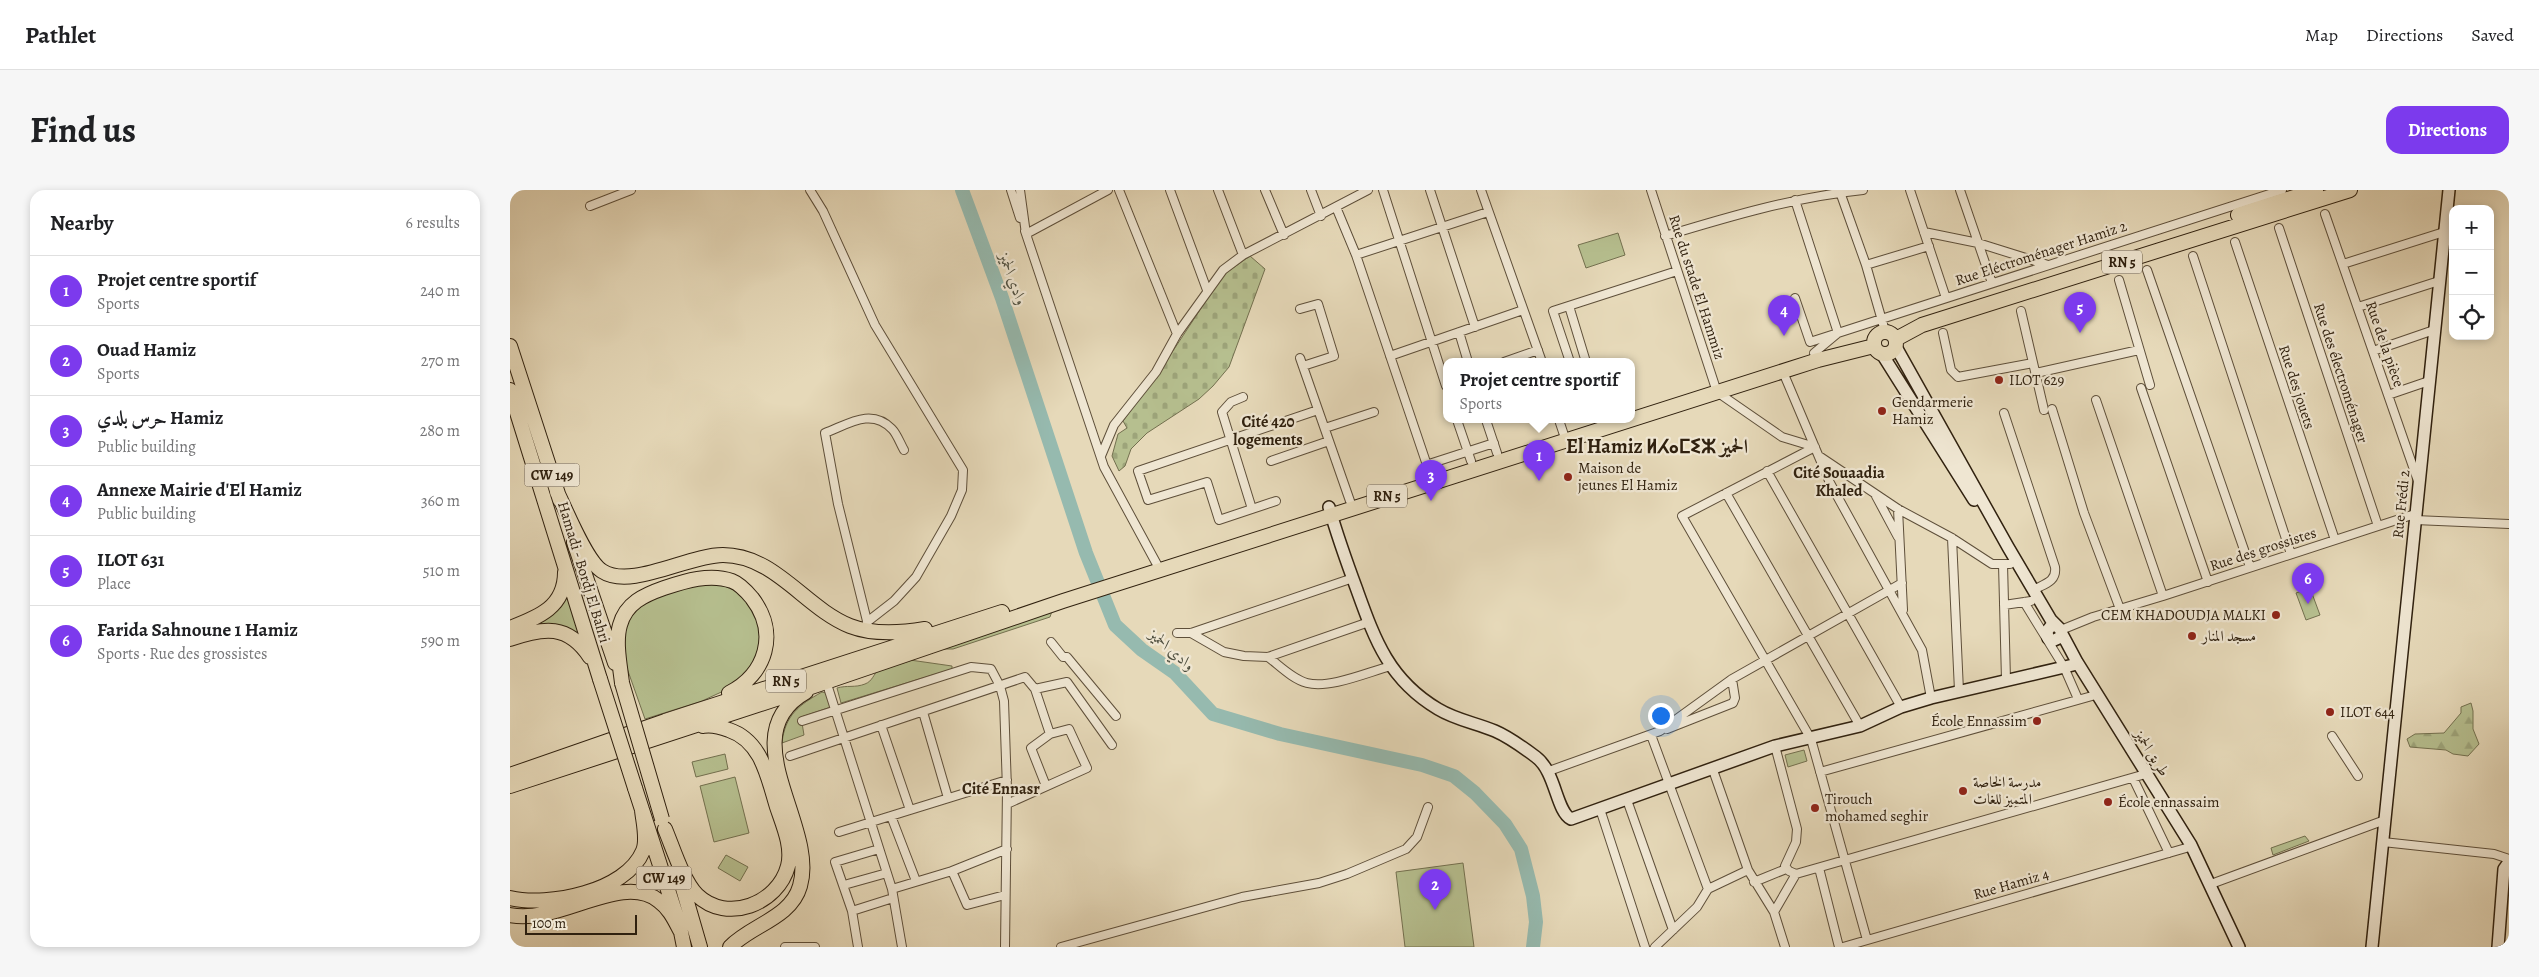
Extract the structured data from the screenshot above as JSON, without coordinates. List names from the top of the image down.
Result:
{
  "streets": {
    "highway": ["RN 5", "CW 149", "Hamadi - Bordj El Bahri"],
    "street": [
      "Rue Eléctroménager Hamiz 2",
      "Rue du stade El Hammiz",
      "Rue de la pièce",
      "Rue des électroménager",
      "Rue des jouets",
      "Rue Frédi 2",
      "Rue des grossistes",
      "طريق الحميز",
      "Rue Hamiz 4"
    ]
  },
  "crossings": [
    ["Rue Eléctroménager Hamiz 2", "RN 5"],
    ["Rue Eléctroménager Hamiz 2", "طريق الحميز"],
    ["RN 5", "Rue du stade El Hammiz"],
    ["RN 5", "طريق الحميز"],
    ["Rue de la pièce", "Rue Frédi 2"],
    ["Rue des électroménager", "Rue des grossistes"],
    ["Rue des jouets", "Rue des grossistes"],
    ["CW 149", "Hamadi - Bordj El Bahri"],
    ["Rue Frédi 2", "Rue des grossistes"],
    ["Rue des grossistes", "طريق الحميز"],
    ["طريق الحميز", "Rue Hamiz 4"]
  ],
  "districts": [
    "Cité 420 logements",
    "El Hamiz ⵍⵃⴰⵎⵉⵣ الحميز",
    "Cité Souaadia Khaled",
    "Cité Ennasr"
  ],
  "water": ["وادي الحميز"],
  "places": [
    "ILOT 629",
    "Gendarmerie Hamiz",
    "Maison de jeunes El Hamiz",
    "CEM KHADOUDJA MALKI",
    "مسجد المنار",
    "ILOT 644",
    "École Ennassim",
    "مدرسة الخاصة المتميز للغات",
    "École ennassaim",
    "Tirouch mohamed seghir"
  ],
  "scale_bar": "100 m",
  "page": {
    "header": "Pathlet",
    "nav": ["Map", "Directions", "Saved"],
    "title": "Find us",
    "buttons": "Directions",
    "heading": ["Nearby", "6 results"],
    "map_buttons": ["+", "−"],
    "list": [
      {
        "mark": "1",
        "name": "Projet centre sportif",
        "note": "Sports",
        "value": "240 m"
      },
      {
        "mark": "2",
        "name": "Ouad Hamiz",
        "note": "Sports",
        "value": "270 m"
      },
      {
        "mark": "3",
        "name": "حرس بلدي Hamiz",
        "note": "Public building",
        "value": "280 m"
      },
      {
        "mark": "4",
        "name": "Annexe Mairie d'El Hamiz",
        "note": "Public building",
        "value": "360 m"
      },
      {
        "mark": "5",
        "name": "ILOT 631",
        "note": "Place",
        "value": "510 m"
      },
      {
        "mark": "6",
        "name": "Farida Sahnoune 1 Hamiz",
        "note": "Sports · Rue des grossistes",
        "value": "590 m"
      }
    ],
    "pins": [
      "5",
      "4",
      "1",
      "3",
      "6",
      "2"
    ],
    "popup": ["Projet centre sportif", "Sports"],
    "scale": "100 m"
  }
}
